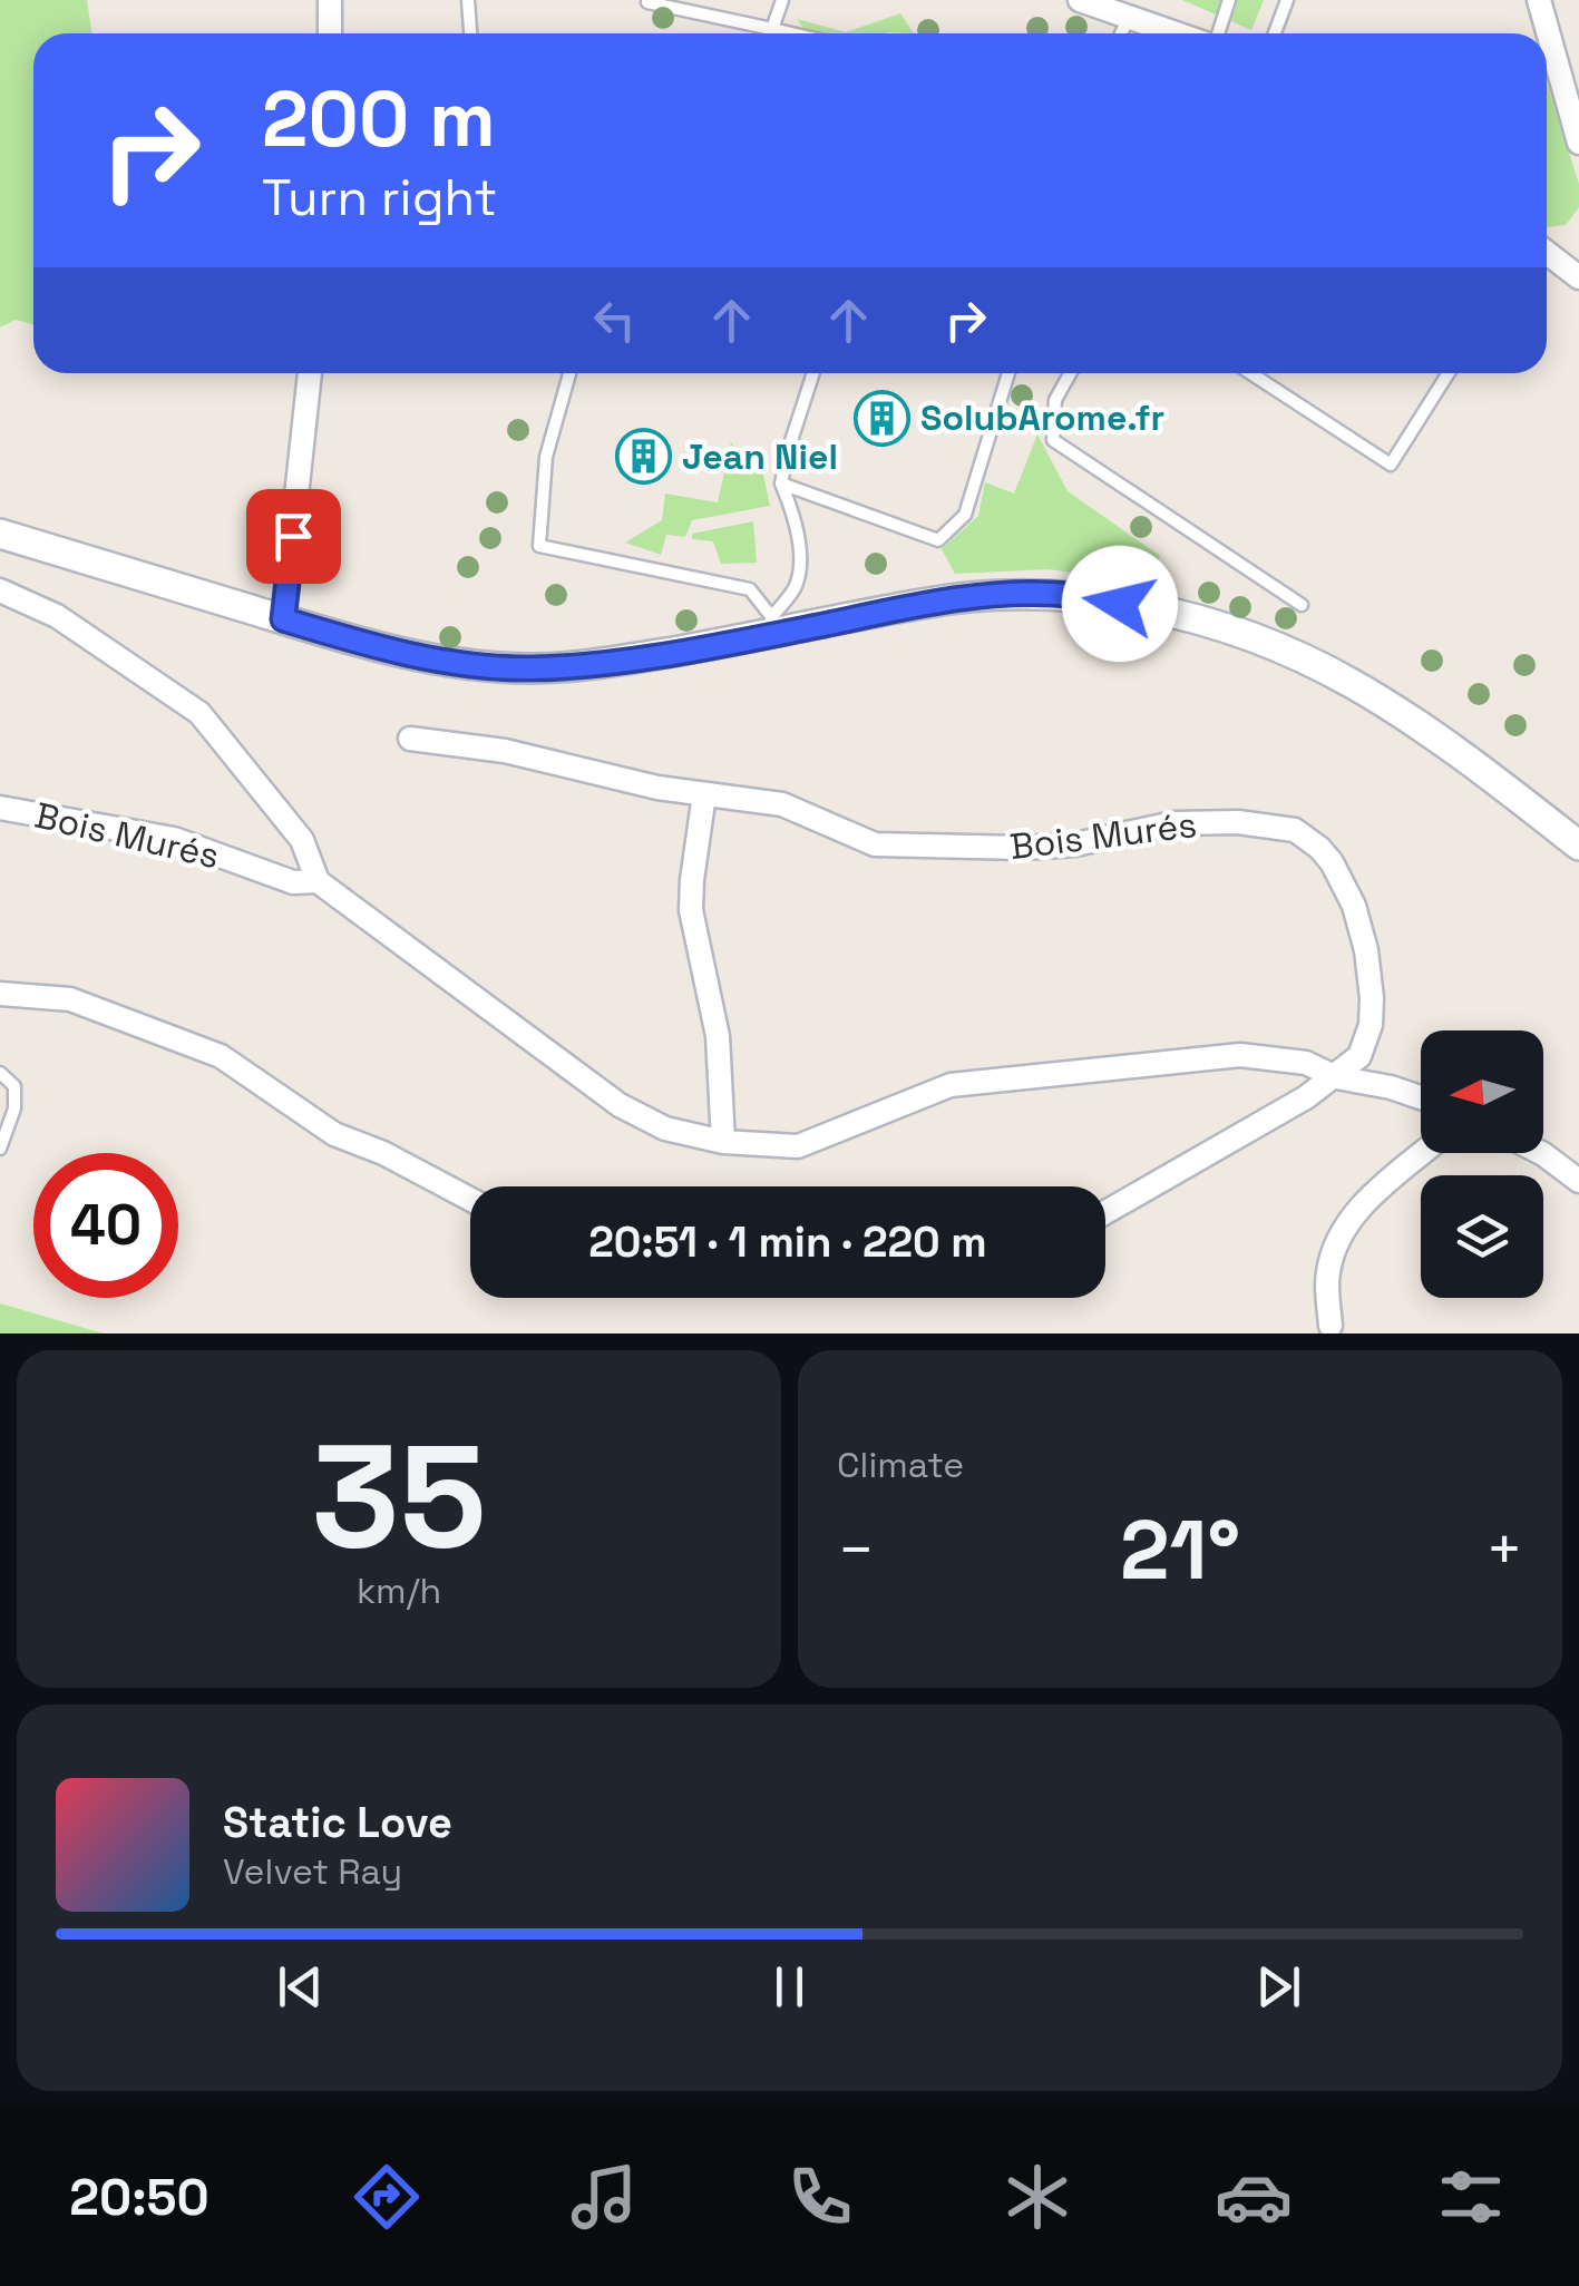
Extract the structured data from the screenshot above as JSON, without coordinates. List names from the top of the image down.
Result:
{
  "streets": {
    "street": ["Bois Murés"]
  },
  "places": {
    "building": ["SolubArome.fr", "Jean Niel"]
  },
  "north": "left",
  "page": {
    "turn": ["200 m", "Turn right"],
    "limit": "40",
    "trip": "20:51 · 1 min · 220 m",
    "tile": [
      ["35", "km/h"],
      "Climate"
    ],
    "heat": ["−", "21°", "+"],
    "song": ["Static Love", "Velvet Ray"],
    "tabs": "20:50"
  }
}
